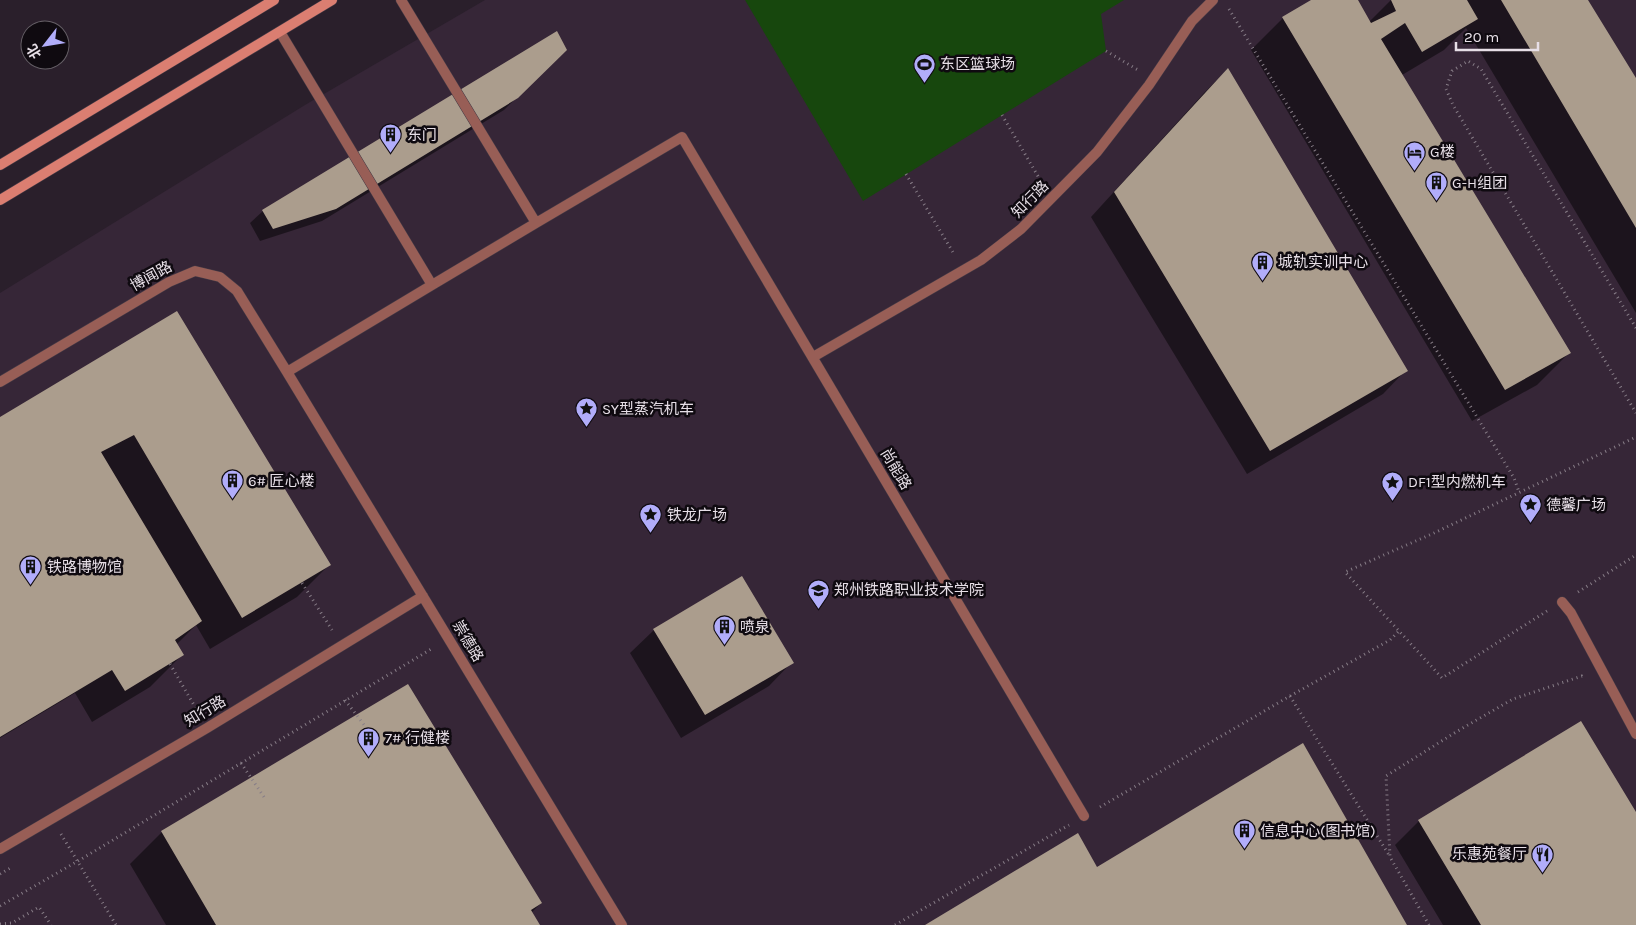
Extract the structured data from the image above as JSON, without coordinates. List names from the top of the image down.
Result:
{
  "streets": {
    "street": [
      "知行路",
      "博闻路",
      "尚能路",
      "崇德路"
    ]
  },
  "crossings": [
    ["知行路", "尚能路"],
    ["知行路", "崇德路"],
    ["博闻路", "崇德路"]
  ],
  "places": {
    "sports": ["东区篮球场"],
    "building": [
      "东门",
      "G-H组团",
      "城轨实训中心",
      "6# 匠心楼",
      "铁路博物馆",
      "喷泉",
      "7# 行健楼",
      "信息中心(图书馆)"
    ],
    "hotel": ["G楼"],
    "place": [
      "SY型蒸汽机车",
      "DF1型内燃机车",
      "德馨广场",
      "铁龙广场"
    ],
    "school or university": ["郑州铁路职业技术学院"],
    "restaurant": ["乐惠苑餐厅"]
  },
  "scale_bar": "20 m",
  "north": "bottom left"
}
